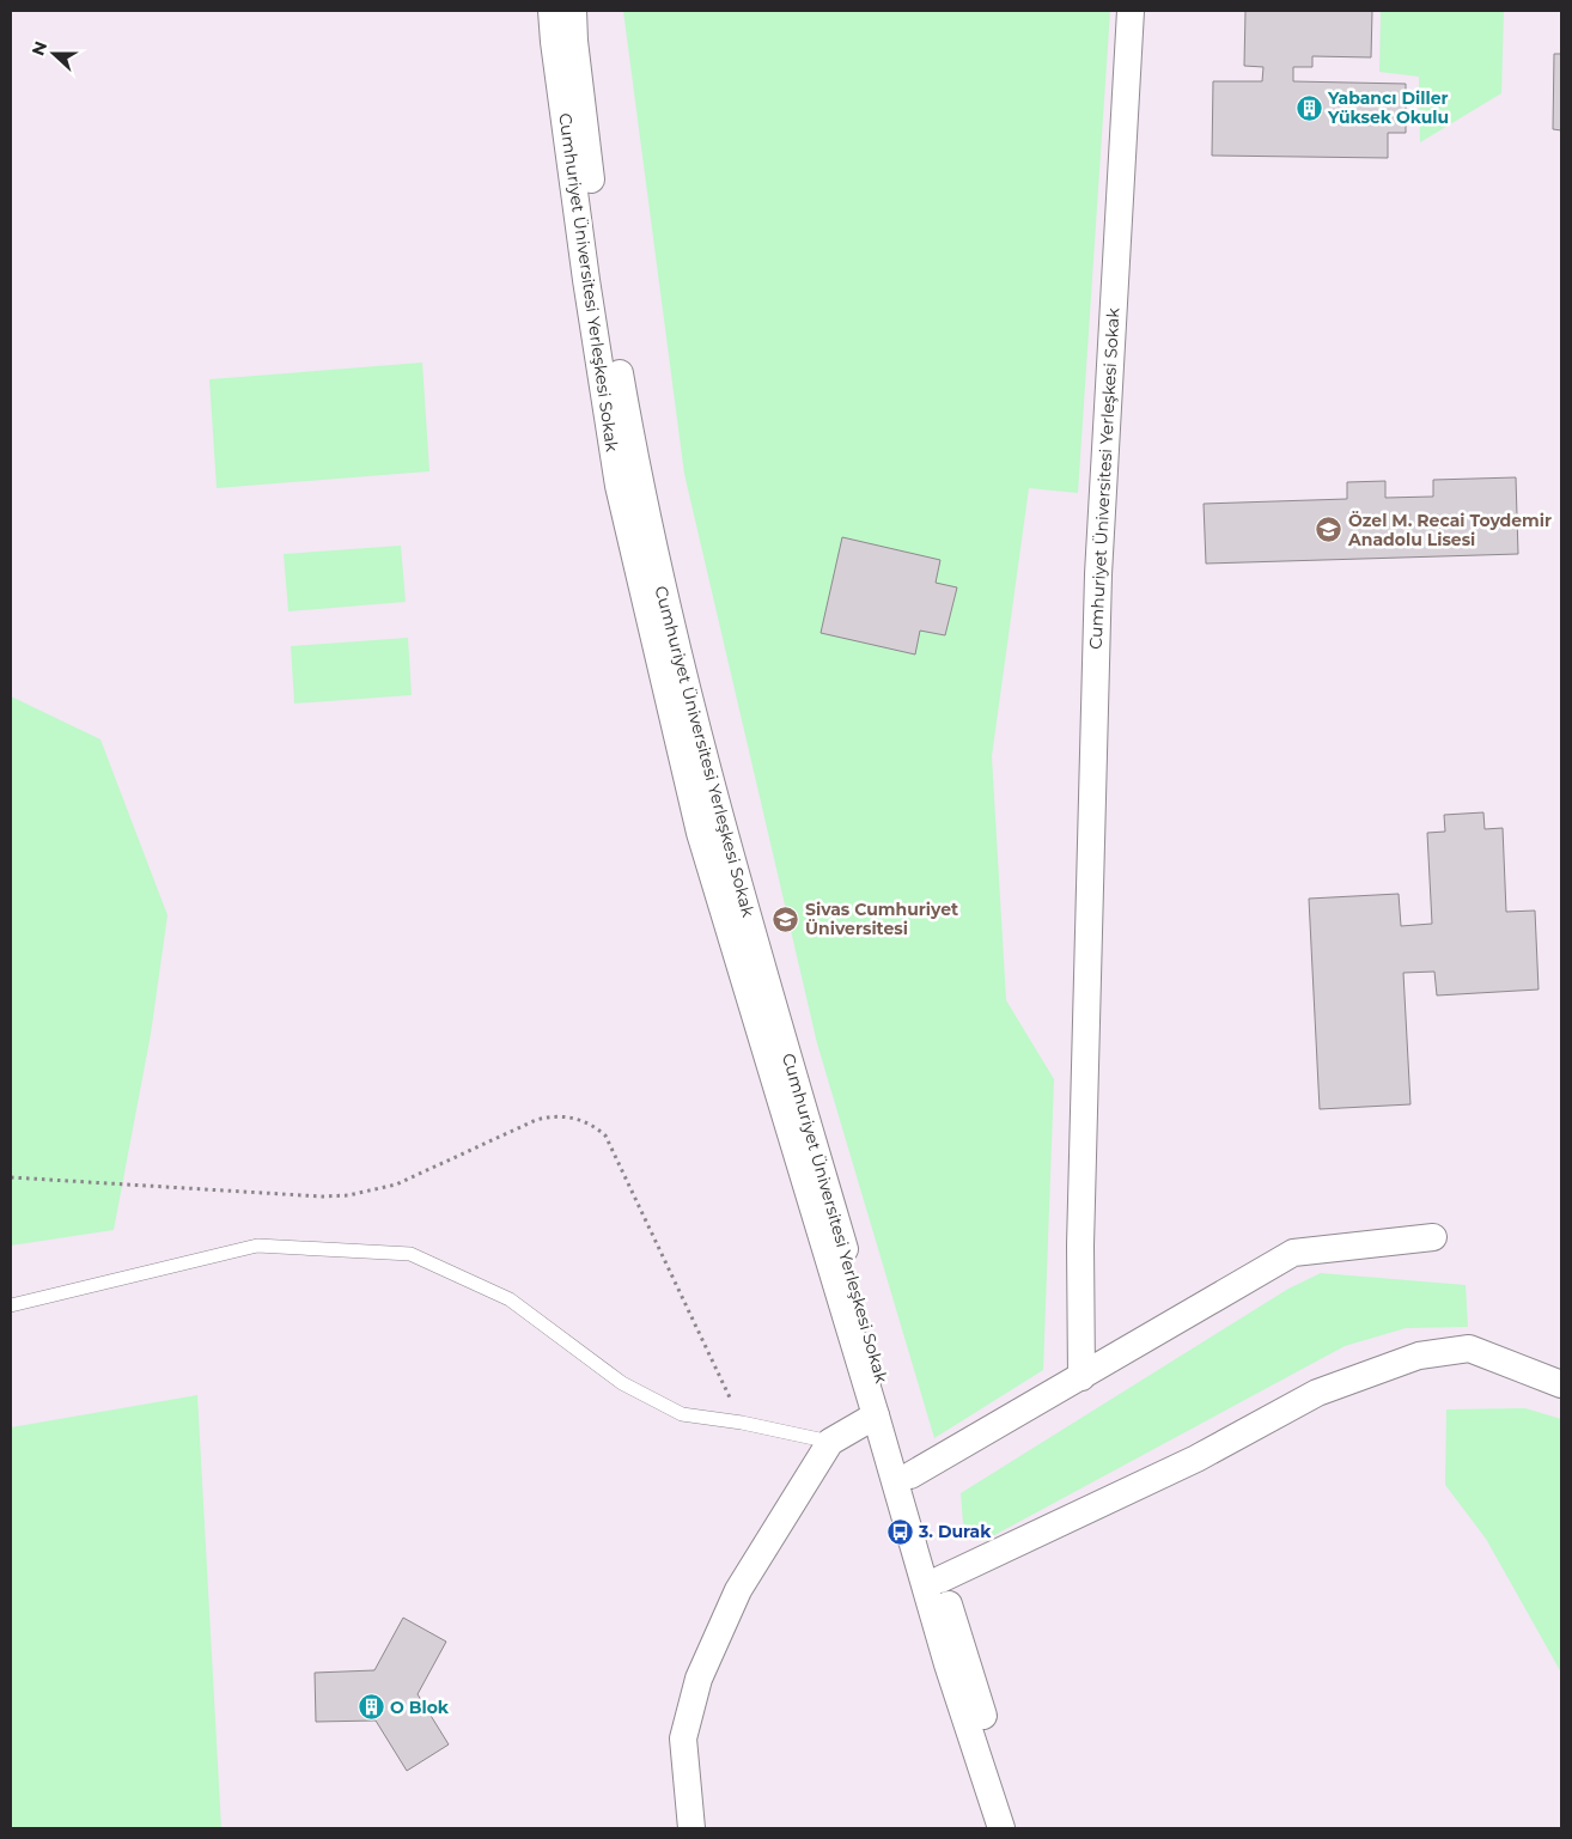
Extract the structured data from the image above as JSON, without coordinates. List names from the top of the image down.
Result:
{
  "streets": {
    "street": ["Cumhuriyet Üniversitesi Yerleşkesi Sokak"]
  },
  "places": {
    "building": ["Yabancı Diller Yüksek Okulu", "O Blok"],
    "school or university": ["Özel M. Recai Toydemir Anadolu Lisesi", "Sivas Cumhuriyet Üniversitesi"],
    "bus stop": ["3. Durak"]
  },
  "north": "left"
}
